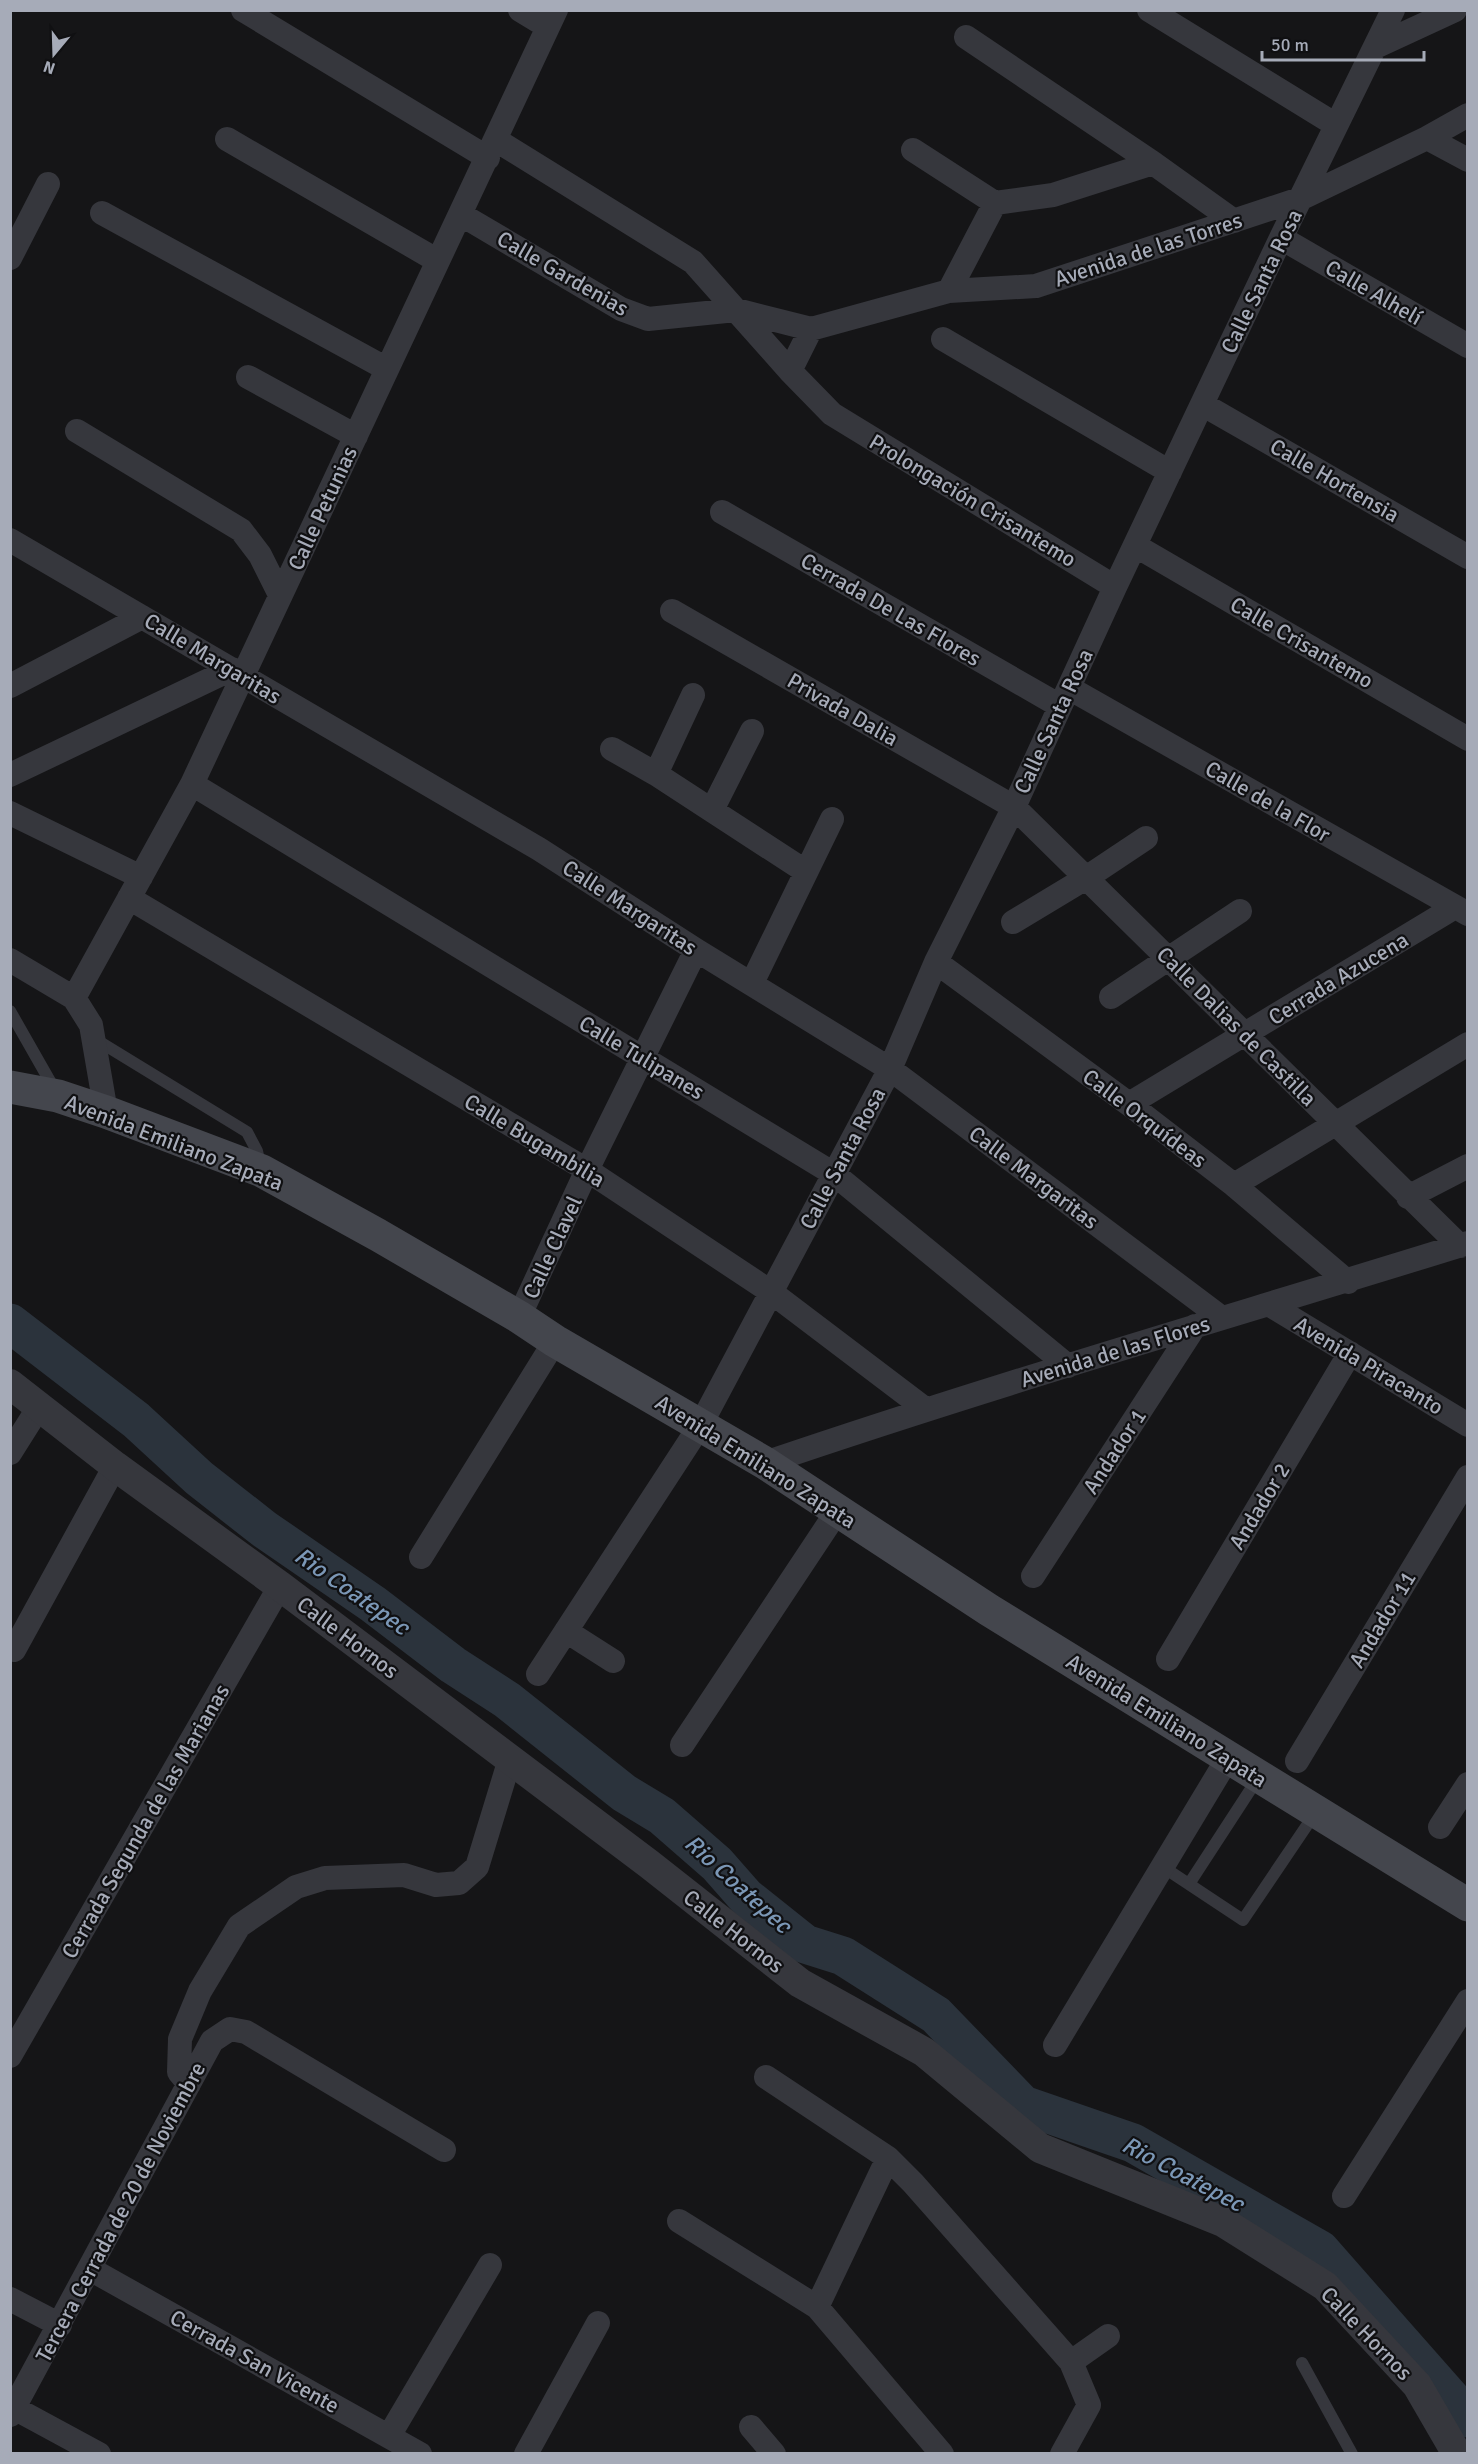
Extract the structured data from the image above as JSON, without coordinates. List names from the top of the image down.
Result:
{
  "streets": {
    "main road": ["Avenida Emiliano Zapata"],
    "street": [
      "Avenida de las Torres",
      "Calle Gardenias",
      "Calle Santa Rosa",
      "Calle Alhelí",
      "Calle Hortensia",
      "Prolongación Crisantemo",
      "Calle Petunias",
      "Cerrada De Las Flores",
      "Calle Crisantemo",
      "Calle Margaritas",
      "Privada Dalia",
      "Calle de la Flor",
      "Cerrada Azucena",
      "Calle Dalias de Castilla",
      "Calle Tulipanes",
      "Calle Orquídeas",
      "Calle Bugambilia",
      "Calle Clavel",
      "Avenida de las Flores",
      "Avenida Piracanto",
      "Andador 1",
      "Andador 2",
      "Andador 11",
      "Calle Hornos",
      "Cerrada Segunda de las Marianas",
      "Tercera Cerrada de 20 de Noviembre",
      "Cerrada San Vicente"
    ]
  },
  "crossings": [
    ["Avenida de las Torres", "Calle Gardenias"],
    ["Avenida de las Torres", "Calle Santa Rosa"],
    ["Calle Gardenias", "Prolongación Crisantemo"],
    ["Calle Gardenias", "Calle Petunias"],
    ["Calle Santa Rosa", "Calle Alhelí"],
    ["Calle Santa Rosa", "Calle Hortensia"],
    ["Calle Santa Rosa", "Prolongación Crisantemo"],
    ["Calle Santa Rosa", "Cerrada De Las Flores"],
    ["Calle Santa Rosa", "Calle Crisantemo"],
    ["Calle Santa Rosa", "Calle Margaritas"],
    ["Calle Santa Rosa", "Privada Dalia"],
    ["Calle Santa Rosa", "Calle de la Flor"],
    ["Calle Santa Rosa", "Calle Dalias de Castilla"],
    ["Calle Santa Rosa", "Calle Tulipanes"],
    ["Calle Santa Rosa", "Calle Orquídeas"],
    ["Calle Santa Rosa", "Calle Bugambilia"],
    ["Calle Santa Rosa", "Avenida Emiliano Zapata"],
    ["Prolongación Crisantemo", "Calle Petunias"],
    ["Calle Petunias", "Calle Margaritas"],
    ["Calle Petunias", "Calle Tulipanes"],
    ["Calle Petunias", "Calle Bugambilia"],
    ["Cerrada De Las Flores", "Calle de la Flor"],
    ["Calle Margaritas", "Calle Clavel"],
    ["Calle Margaritas", "Avenida de las Flores"],
    ["Privada Dalia", "Calle Dalias de Castilla"],
    ["Calle de la Flor", "Cerrada Azucena"],
    ["Cerrada Azucena", "Calle Dalias de Castilla"],
    ["Cerrada Azucena", "Calle Orquídeas"],
    ["Calle Dalias de Castilla", "Avenida de las Flores"],
    ["Calle Tulipanes", "Calle Clavel"],
    ["Calle Tulipanes", "Avenida de las Flores"],
    ["Calle Orquídeas", "Avenida de las Flores"],
    ["Calle Bugambilia", "Calle Clavel"],
    ["Calle Bugambilia", "Avenida de las Flores"],
    ["Avenida Emiliano Zapata", "Calle Clavel"],
    ["Avenida Emiliano Zapata", "Avenida de las Flores"],
    ["Avenida de las Flores", "Avenida Piracanto"],
    ["Avenida de las Flores", "Andador 1"],
    ["Avenida Piracanto", "Andador 2"],
    ["Calle Hornos", "Cerrada Segunda de las Marianas"],
    ["Tercera Cerrada de 20 de Noviembre", "Cerrada San Vicente"]
  ],
  "water": ["Rio Coatepec"],
  "scale_bar": "50 m",
  "north": "bottom"
}
